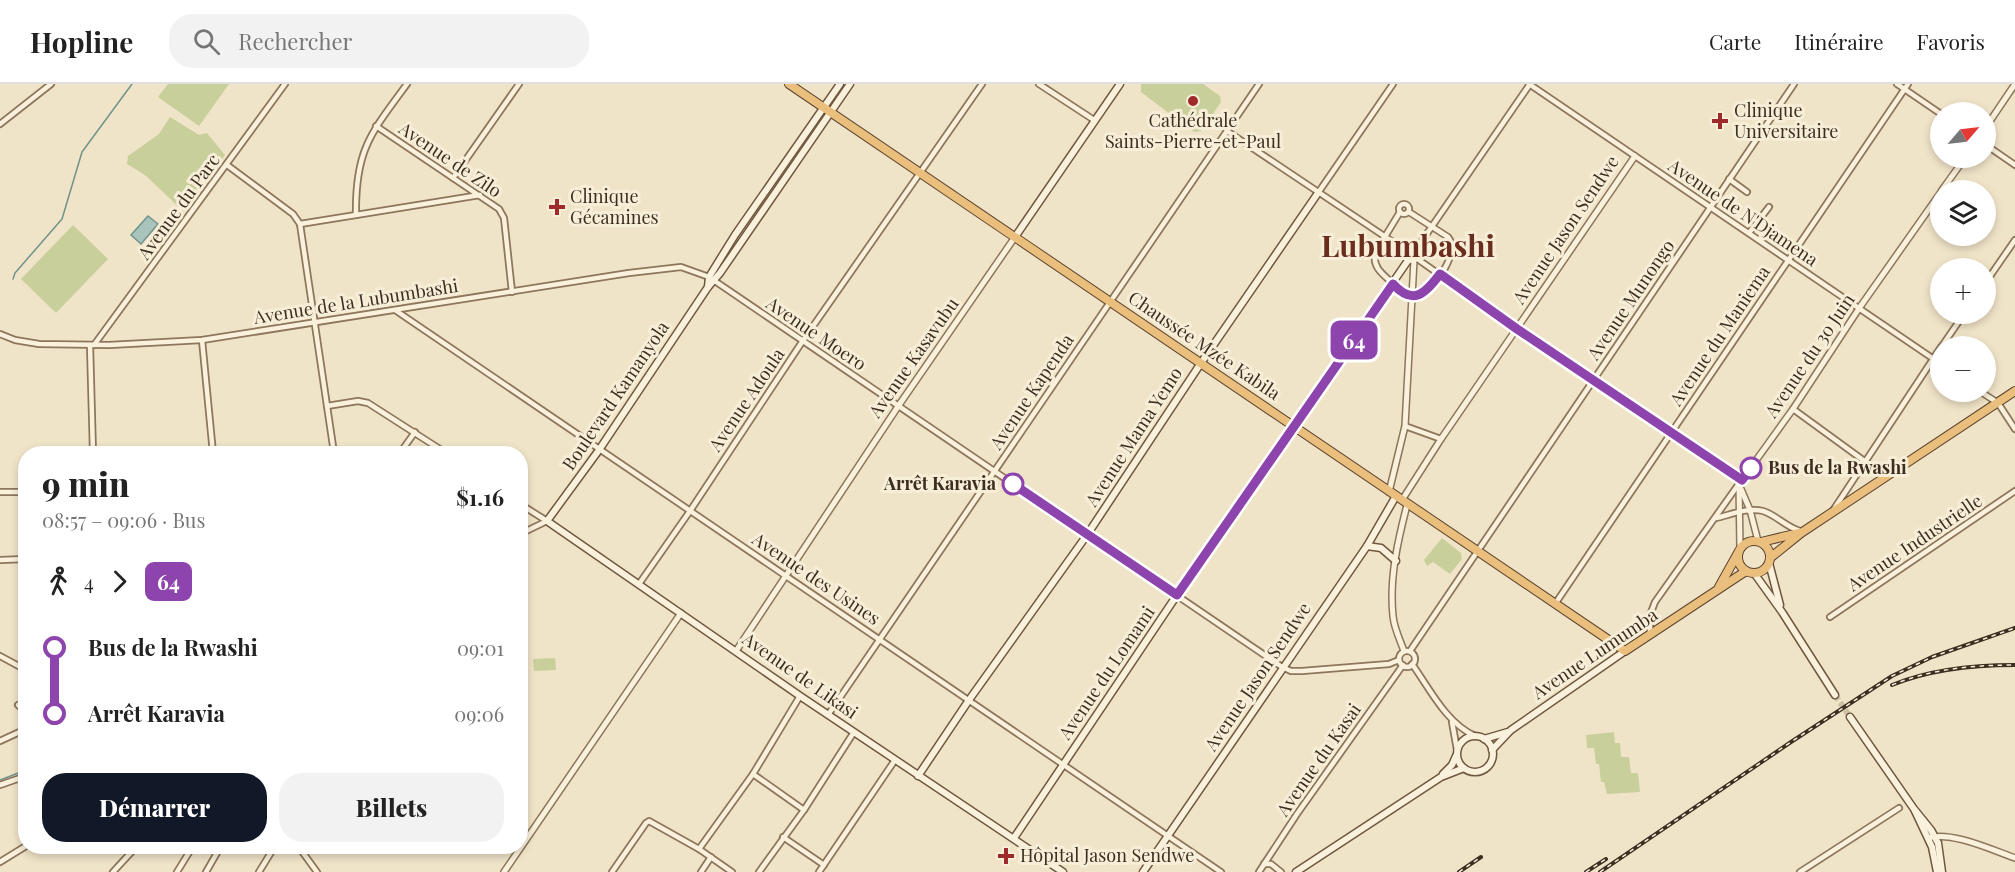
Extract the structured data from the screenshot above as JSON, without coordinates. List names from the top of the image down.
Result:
{
  "streets": {
    "highway": ["Chaussée Mzée Kabila", "Avenue Lumumba"],
    "main road": [
      "Avenue Jason Sendwe",
      "Avenue Kasavubu",
      "Boulevard Kamanyola",
      "Avenue Mama Yemo",
      "Avenue du Lomami",
      "Avenue de Likasi"
    ],
    "street": [
      "Avenue de Zilo",
      "Avenue du Parc",
      "Avenue de N'Djamena",
      "Avenue Munongo",
      "Avenue de la Lubumbashi",
      "Avenue Moero",
      "Avenue du Maniema",
      "Avenue du 30 Juin",
      "Avenue Kapenda",
      "Avenue Adoula",
      "Avenue Industrielle",
      "Avenue des Usines",
      "Avenue du Kasai"
    ]
  },
  "crossings": [
    ["Avenue de Zilo", "Avenue de la Lubumbashi"],
    ["Avenue du Parc", "Avenue de la Lubumbashi"],
    ["Avenue de N'Djamena", "Avenue Jason Sendwe"],
    ["Avenue de N'Djamena", "Avenue Munongo"],
    ["Avenue de N'Djamena", "Avenue du Maniema"],
    ["Avenue de N'Djamena", "Avenue du 30 Juin"],
    ["Avenue de N'Djamena", "Avenue du Lomami"],
    ["Avenue Jason Sendwe", "Avenue Moero"],
    ["Avenue Jason Sendwe", "Chaussée Mzée Kabila"],
    ["Avenue Jason Sendwe", "Avenue des Usines"],
    ["Avenue Munongo", "Avenue Moero"],
    ["Avenue Munongo", "Chaussée Mzée Kabila"],
    ["Avenue Munongo", "Avenue du Kasai"],
    ["Avenue de la Lubumbashi", "Avenue Moero"],
    ["Avenue de la Lubumbashi", "Boulevard Kamanyola"],
    ["Avenue de la Lubumbashi", "Avenue des Usines"],
    ["Avenue Moero", "Avenue Kasavubu"],
    ["Avenue Moero", "Avenue Kapenda"],
    ["Avenue Moero", "Boulevard Kamanyola"],
    ["Avenue Moero", "Avenue Adoula"],
    ["Avenue Moero", "Avenue Mama Yemo"],
    ["Avenue Moero", "Avenue du Lomami"],
    ["Avenue Moero", "Avenue du Kasai"],
    ["Avenue du Maniema", "Chaussée Mzée Kabila"],
    ["Chaussée Mzée Kabila", "Avenue Kasavubu"],
    ["Chaussée Mzée Kabila", "Avenue Kapenda"],
    ["Chaussée Mzée Kabila", "Boulevard Kamanyola"],
    ["Chaussée Mzée Kabila", "Avenue Adoula"],
    ["Chaussée Mzée Kabila", "Avenue Mama Yemo"],
    ["Chaussée Mzée Kabila", "Avenue Lumumba"],
    ["Chaussée Mzée Kabila", "Avenue du Lomami"],
    ["Avenue Kasavubu", "Avenue des Usines"],
    ["Avenue Kasavubu", "Avenue de Likasi"],
    ["Avenue Kapenda", "Avenue des Usines"],
    ["Avenue Kapenda", "Avenue de Likasi"],
    ["Boulevard Kamanyola", "Avenue des Usines"],
    ["Boulevard Kamanyola", "Avenue de Likasi"],
    ["Avenue Adoula", "Avenue des Usines"],
    ["Avenue Adoula", "Avenue de Likasi"],
    ["Avenue Mama Yemo", "Avenue des Usines"],
    ["Avenue Mama Yemo", "Avenue de Likasi"],
    ["Avenue des Usines", "Avenue du Lomami"],
    ["Avenue du Lomami", "Avenue de Likasi"]
  ],
  "districts": ["Lubumbashi"],
  "places": {
    "other": ["Cathédrale Saints-Pierre-et-Paul", "Bus de la Rwashi", "Arrêt Karavia"],
    "health": ["Clinique Universitaire", "Clinique Gécamines", "Hôpital Jason Sendwe"]
  },
  "lines": ["bus line 64"],
  "north": "top right",
  "page": {
    "header": "Hopline",
    "search": "Rechercher",
    "nav": ["Carte", "Itinéraire", "Favoris"],
    "on_map": "64",
    "map_buttons": ["+", "−"],
    "heading": ["9 min", "08:57 – 09:06 · Bus", "$1.16"],
    "legs": ["4", "64"],
    "list": [
      {
        "name": "Bus de la Rwashi",
        "value": "09:01"
      },
      {
        "name": "Arrêt Karavia",
        "value": "09:06"
      }
    ],
    "buttons": ["Démarrer", "Billets"]
  }
}
